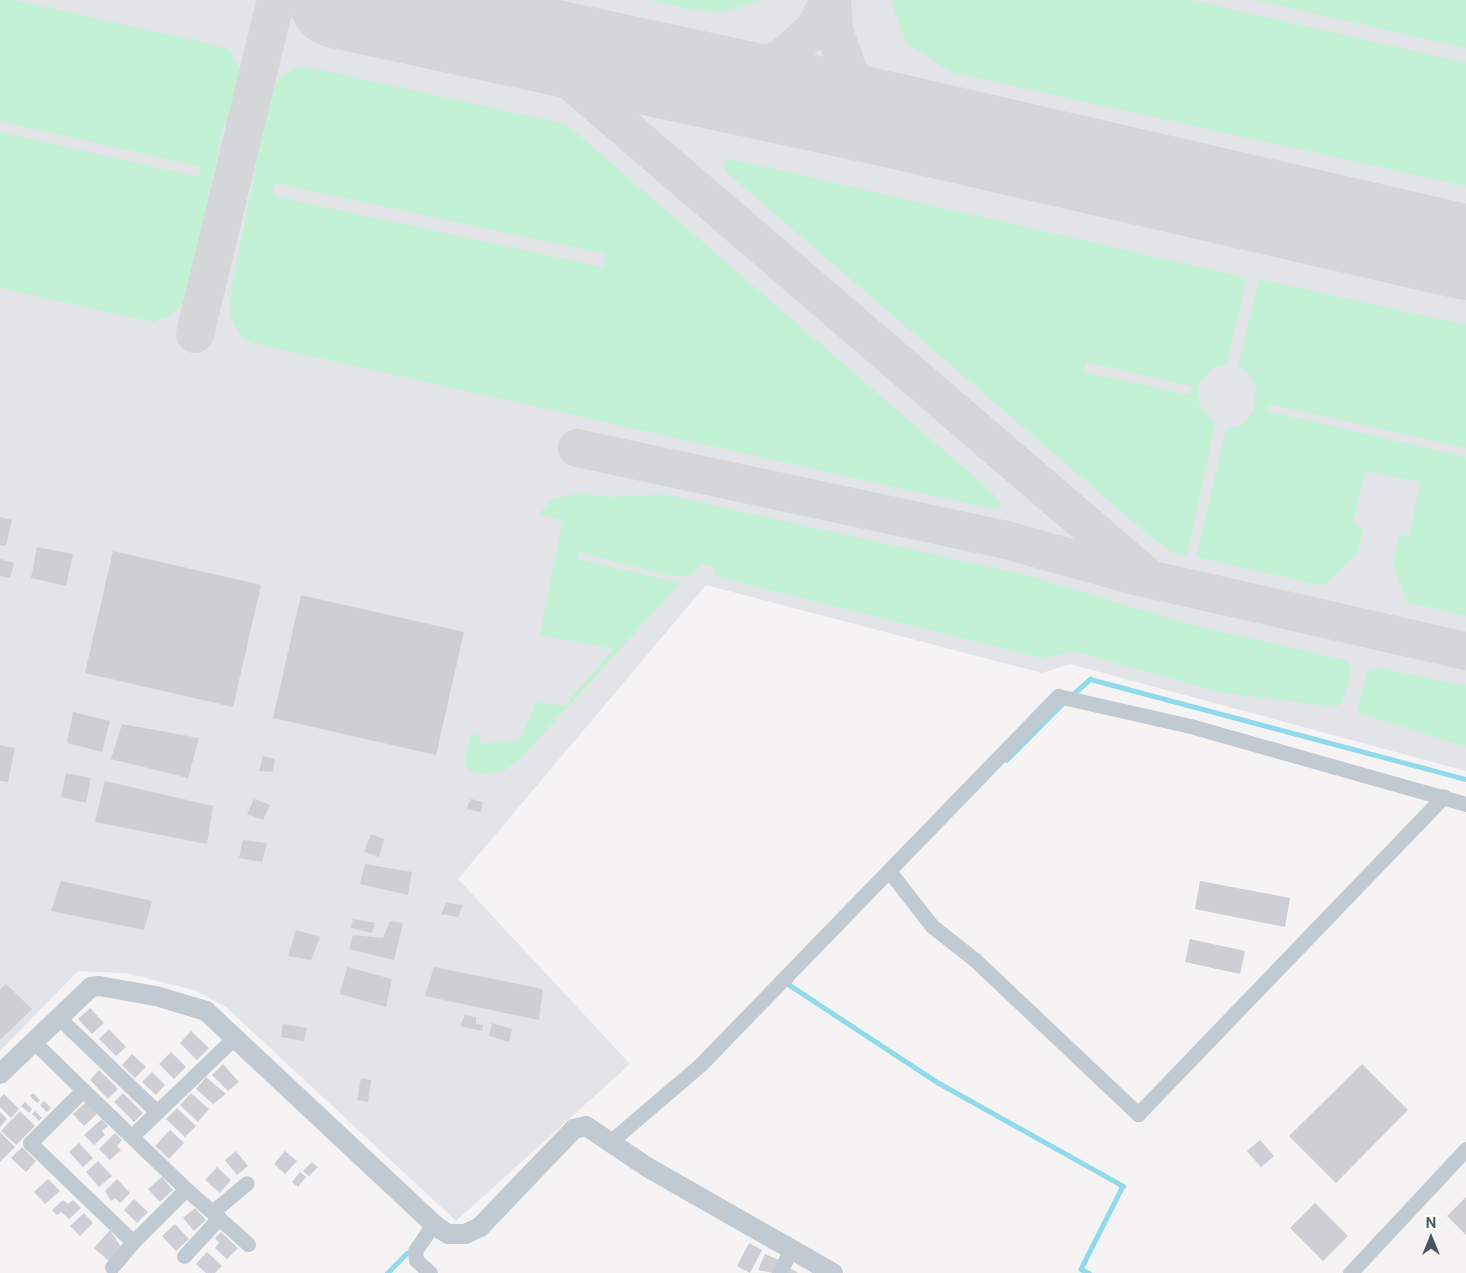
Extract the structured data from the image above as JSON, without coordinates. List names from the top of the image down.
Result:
{
  "north": "top"
}
